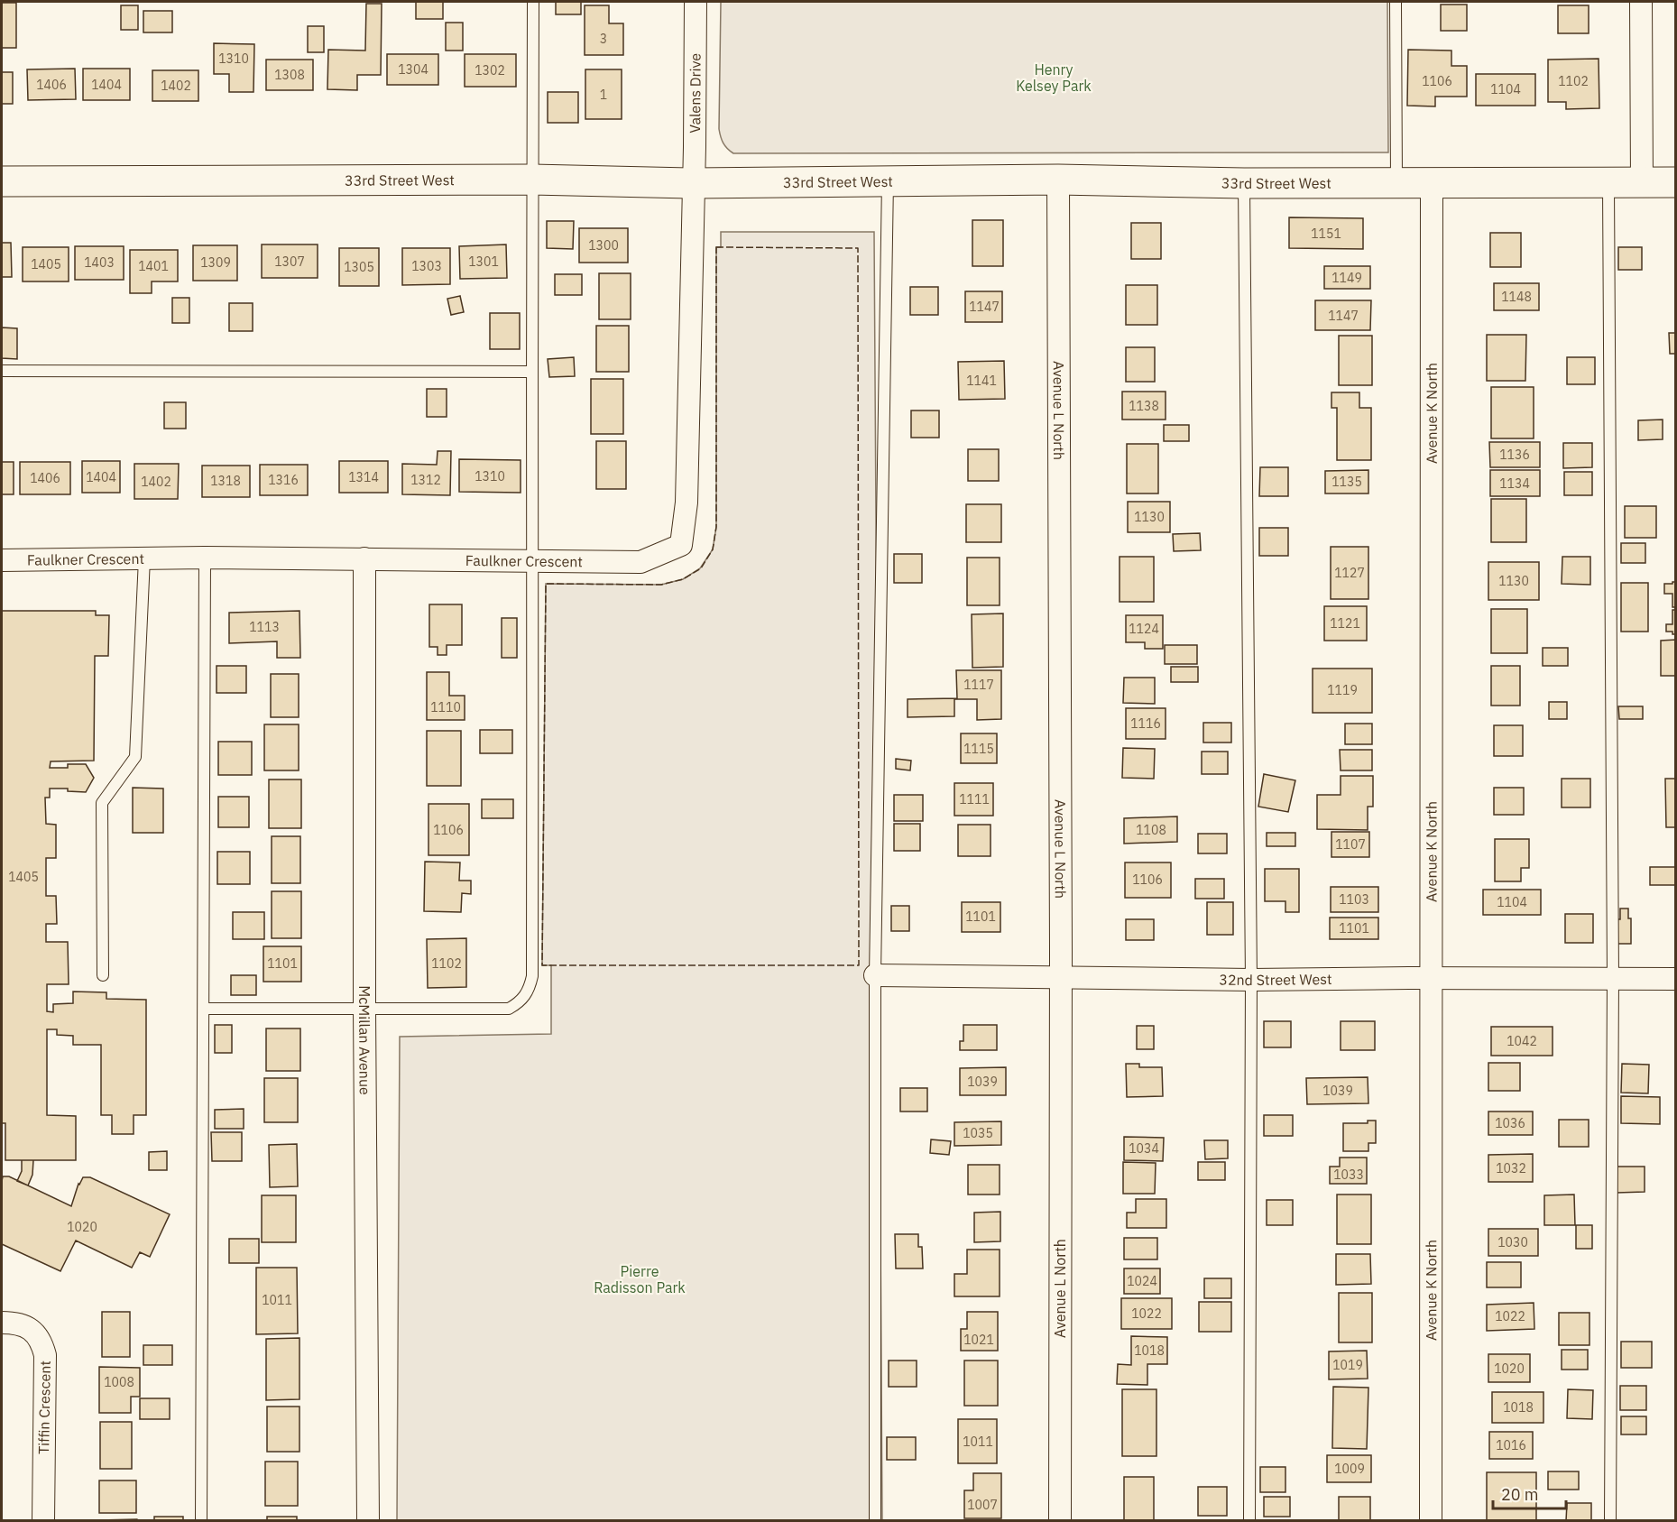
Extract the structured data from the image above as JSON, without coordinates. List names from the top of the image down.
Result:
{
  "streets": {
    "main road": ["33rd Street West"],
    "street": [
      "Valens Drive",
      "Avenue L North",
      "Avenue K North",
      "Faulkner Crescent",
      "32nd Street West",
      "McMillan Avenue",
      "Tiffin Crescent"
    ]
  },
  "crossings": [
    ["Valens Drive", "33rd Street West"],
    ["Valens Drive", "Faulkner Crescent"],
    ["33rd Street West", "Avenue L North"],
    ["33rd Street West", "Avenue K North"],
    ["33rd Street West", "Faulkner Crescent"],
    ["Avenue L North", "32nd Street West"],
    ["Avenue K North", "32nd Street West"],
    ["Faulkner Crescent", "McMillan Avenue"]
  ],
  "parks": ["Henry Kelsey Park", "Pierre Radisson Park"],
  "house_numbers": [
    "3",
    "1310",
    "1304",
    "1302",
    "1308",
    "1106",
    "1102",
    "1406",
    "1404",
    "1402",
    "1104",
    "1",
    "1151",
    "1300",
    "1307",
    "1301",
    "1403",
    "1309",
    "1405",
    "1401",
    "1303",
    "1305",
    "1149",
    "1148",
    "1147",
    "1147",
    "1141",
    "1138",
    "1136",
    "1310",
    "1404",
    "1314",
    "1406",
    "1316",
    "1312",
    "1318",
    "1402",
    "1135",
    "1134",
    "1130",
    "1127",
    "1130",
    "1121",
    "1113",
    "1124",
    "1117",
    "1119",
    "1110",
    "1116",
    "1115",
    "1111",
    "1106",
    "1108",
    "1107",
    "1405",
    "1106",
    "1103",
    "1104",
    "1101",
    "1101",
    "1101",
    "1102",
    "1042",
    "1039",
    "1039",
    "1036",
    "1035",
    "1034",
    "1032",
    "1033",
    "1020",
    "1030",
    "1024",
    "1011",
    "1022",
    "1022",
    "1021",
    "1018",
    "1019",
    "1020",
    "1008",
    "1018",
    "1011",
    "1016",
    "1009",
    "1007"
  ],
  "scale_bar": "20 m"
}
